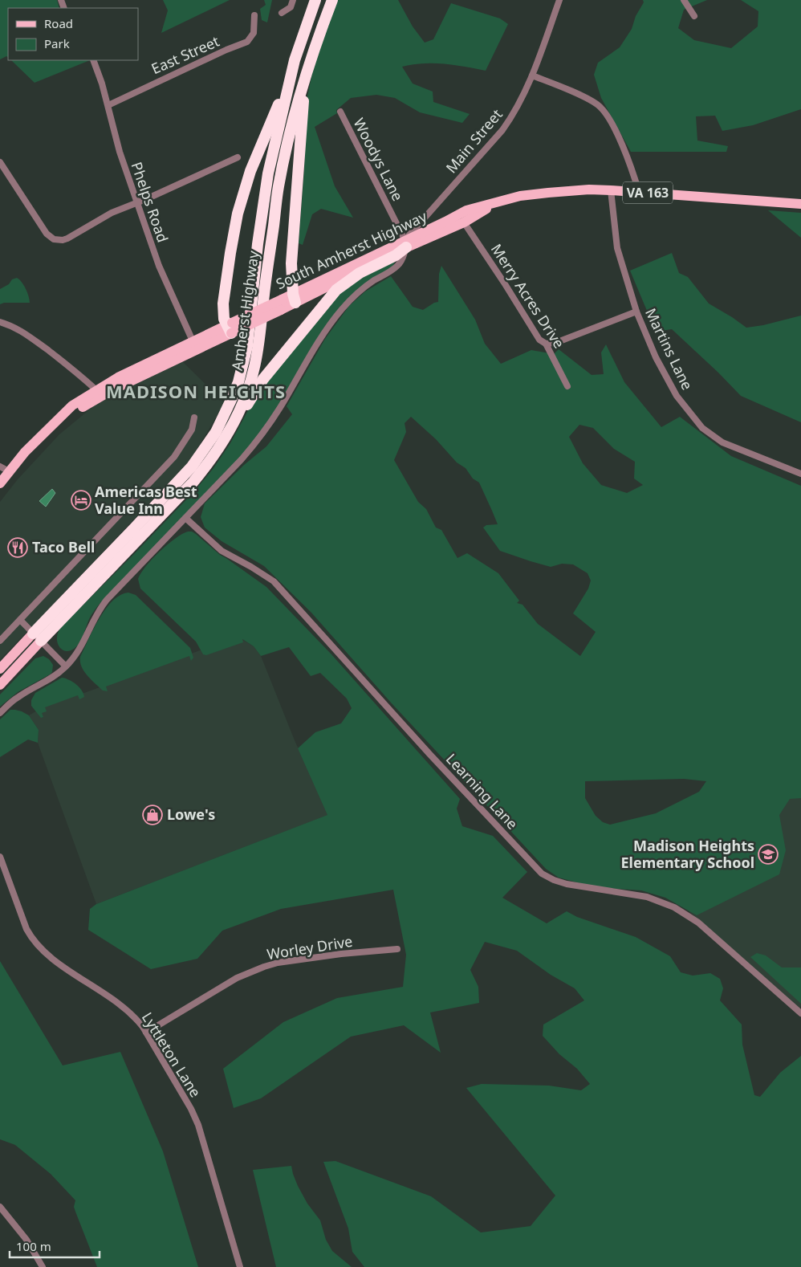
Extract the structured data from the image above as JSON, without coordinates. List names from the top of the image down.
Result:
{
  "streets": {
    "highway": ["Amherst Highway"],
    "main road": ["VA 163", "South Amherst Highway"],
    "street": [
      "East Street",
      "Main Street",
      "Woodys Lane",
      "Phelps Road",
      "Merry Acres Drive",
      "Martins Lane",
      "Learning Lane",
      "Worley Drive",
      "Lyttleton Lane"
    ]
  },
  "crossings": [
    ["East Street", "Phelps Road"],
    ["Main Street", "Woodys Lane"],
    ["Main Street", "South Amherst Highway"],
    ["Main Street", "Learning Lane"],
    ["Woodys Lane", "South Amherst Highway"],
    ["Phelps Road", "South Amherst Highway"],
    ["South Amherst Highway", "Merry Acres Drive"],
    ["South Amherst Highway", "Martins Lane"],
    ["Worley Drive", "Lyttleton Lane"]
  ],
  "districts": ["MADISON HEIGHTS"],
  "places": {
    "hotel": ["Americas Best Value Inn"],
    "restaurant": ["Taco Bell"],
    "shop": ["Lowe's"],
    "school or university": ["Madison Heights Elementary School"]
  },
  "legend": ["Road", "Park"],
  "scale_bar": "100 m"
}
